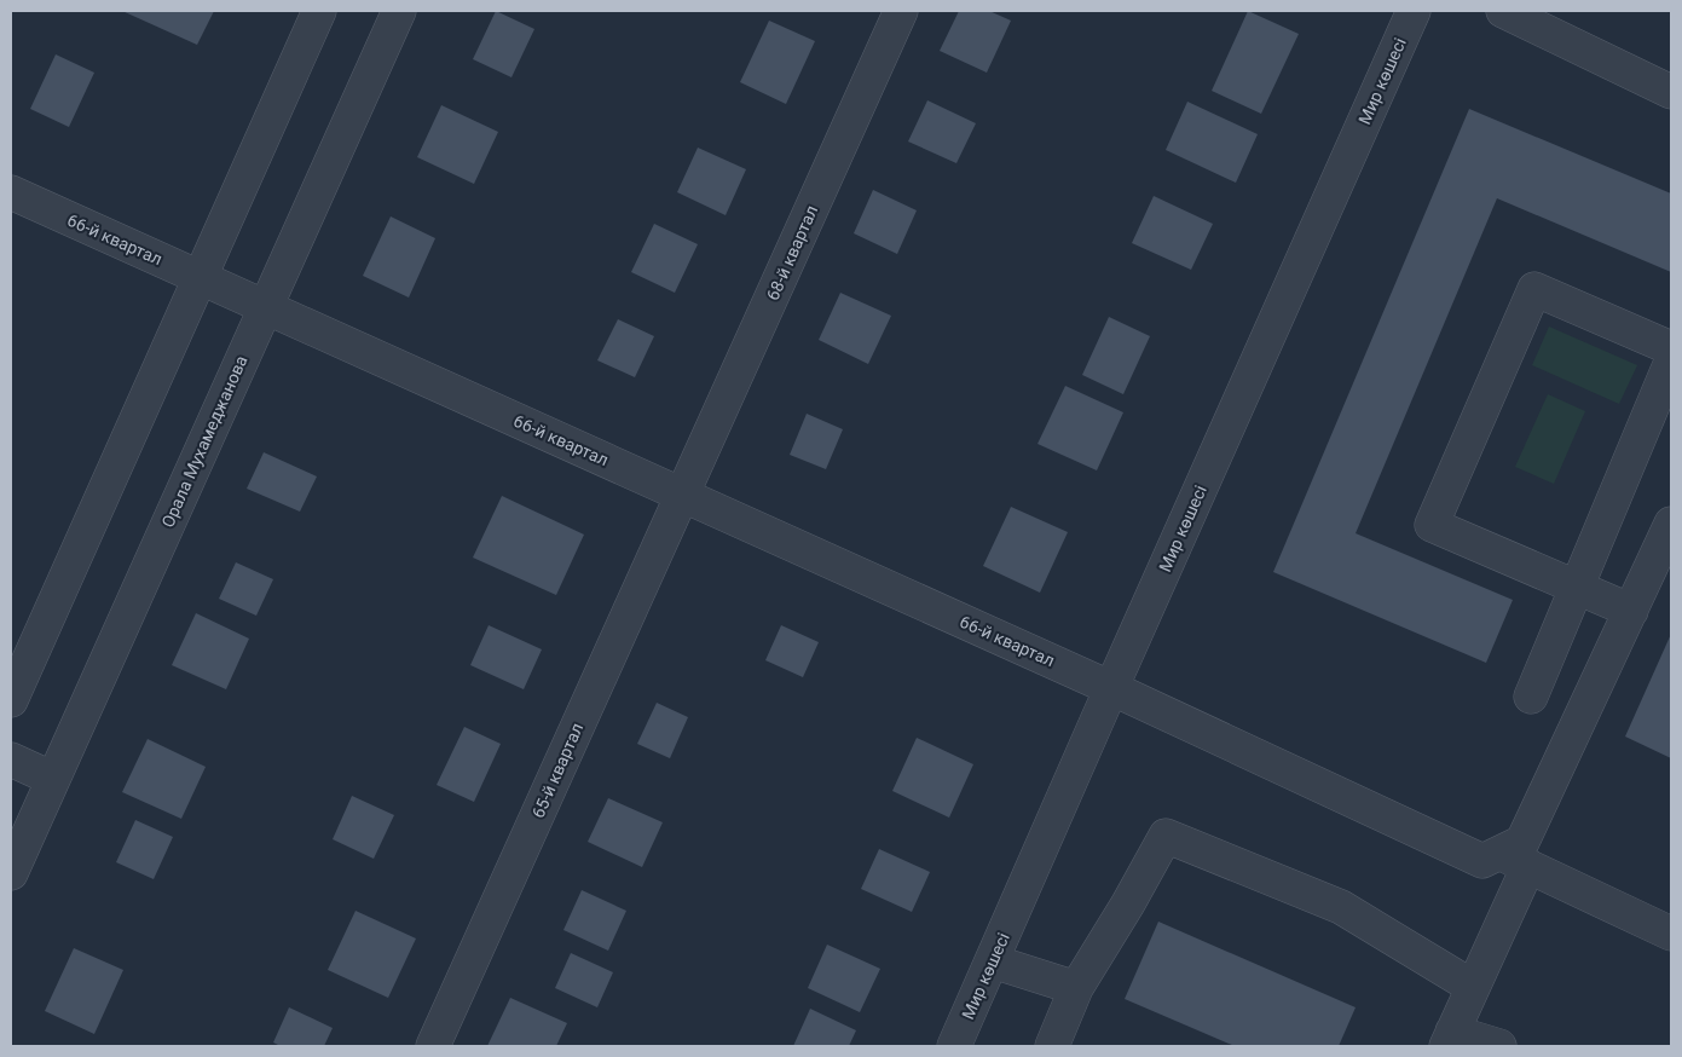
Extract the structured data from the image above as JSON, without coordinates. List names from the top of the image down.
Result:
{
  "streets": {
    "street": [
      "Мир көшесі",
      "66-й квартал",
      "68-й квартал",
      "Орала Мухамеджанова",
      "65-й квартал"
    ]
  },
  "crossings": [
    ["Мир көшесі", "66-й квартал"],
    ["66-й квартал", "68-й квартал"],
    ["66-й квартал", "Орала Мухамеджанова"],
    ["66-й квартал", "65-й квартал"],
    ["68-й квартал", "65-й квартал"]
  ]
}
